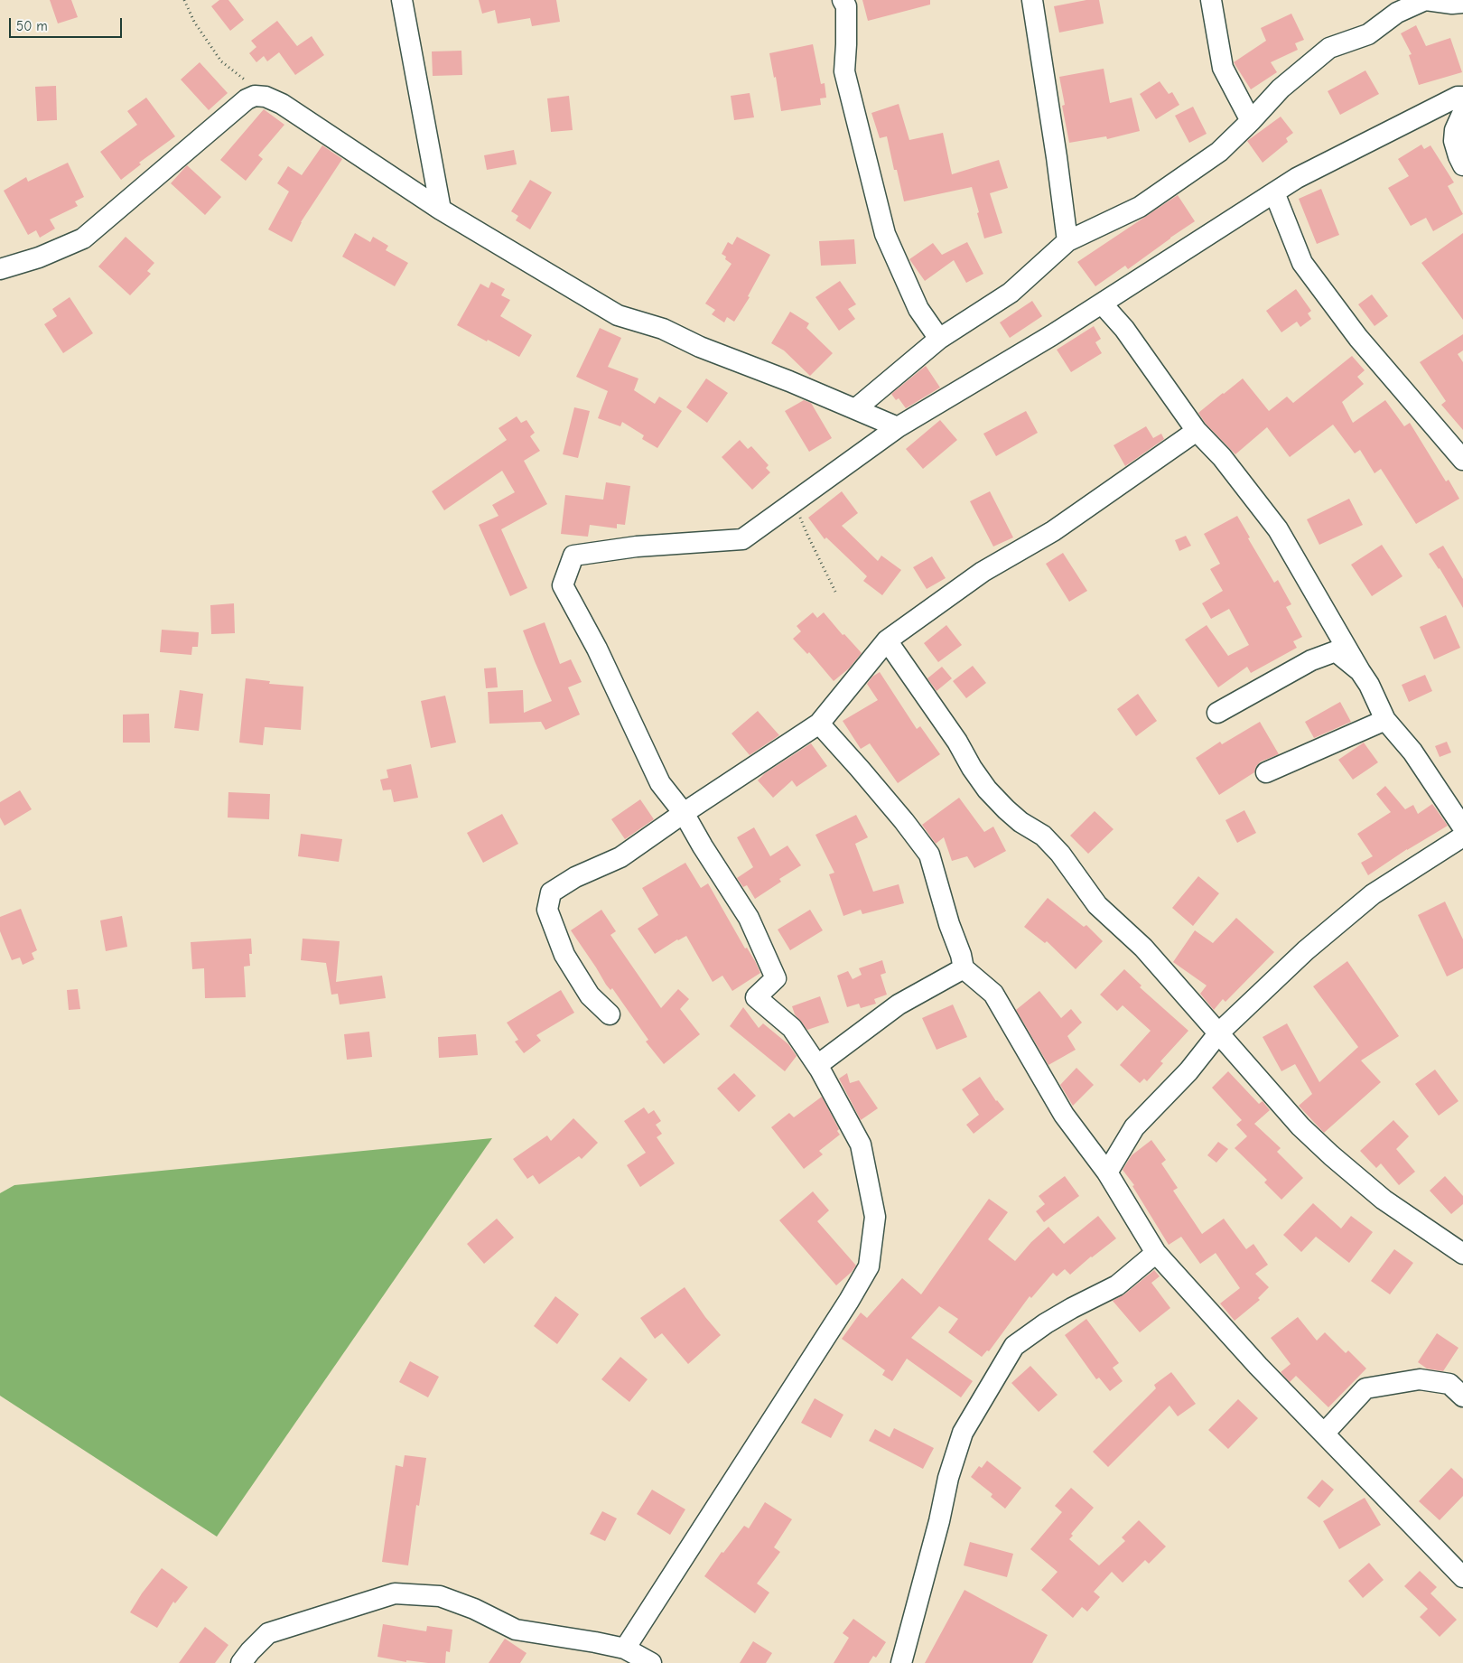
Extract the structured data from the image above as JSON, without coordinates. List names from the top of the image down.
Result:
{
  "scale_bar": "50 m"
}
